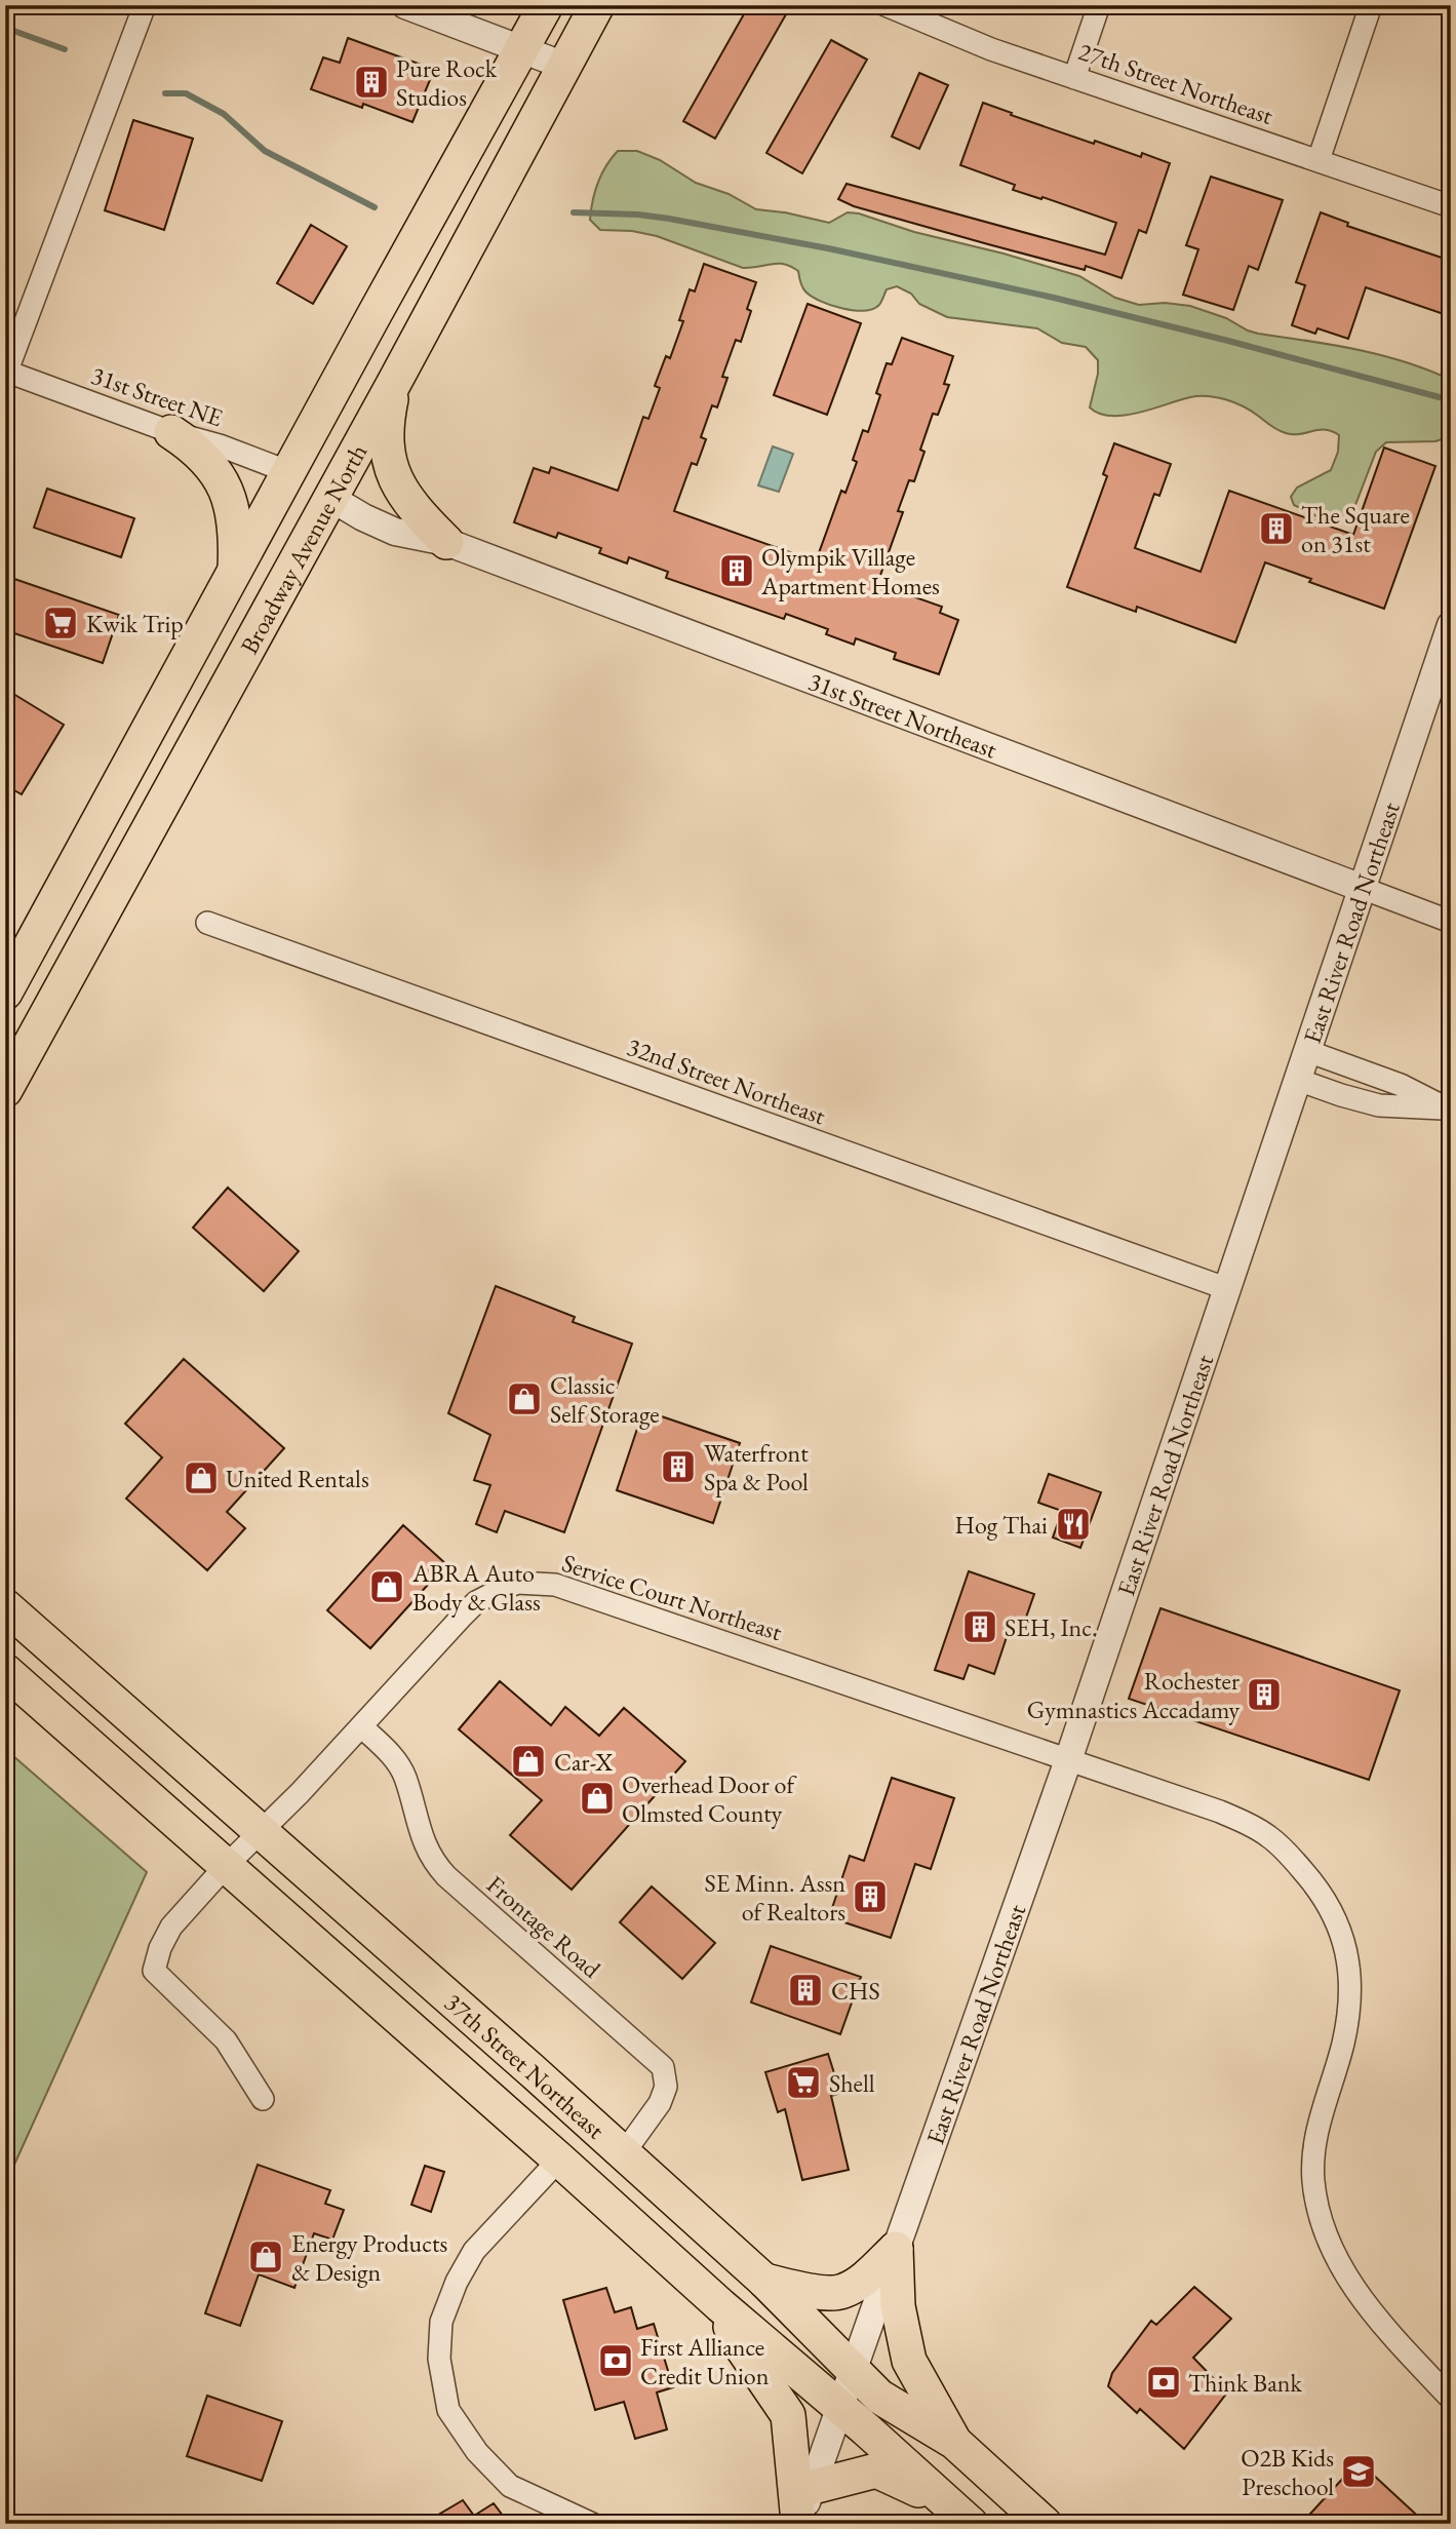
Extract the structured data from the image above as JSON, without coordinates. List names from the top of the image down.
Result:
{
  "streets": {
    "main road": ["Broadway Avenue North", "37th Street Northeast"],
    "street": [
      "27th Street Northeast",
      "31st Street NE",
      "31st Street Northeast",
      "East River Road Northeast",
      "32nd Street Northeast",
      "Service Court Northeast",
      "Frontage Road"
    ]
  },
  "crossings": [
    ["31st Street NE", "Broadway Avenue North"],
    ["Broadway Avenue North", "31st Street Northeast"],
    ["31st Street Northeast", "East River Road Northeast"],
    ["East River Road Northeast", "32nd Street Northeast"],
    ["East River Road Northeast", "Service Court Northeast"],
    ["East River Road Northeast", "37th Street Northeast"],
    ["Service Court Northeast", "Frontage Road"],
    ["Service Court Northeast", "37th Street Northeast"],
    ["Frontage Road", "37th Street Northeast"]
  ],
  "places": {
    "building": [
      "Pure Rock Studios",
      "The Square on 31st",
      "Olympik Village Apartment Homes",
      "Waterfront Spa & Pool",
      "SEH, Inc.",
      "Rochester Gymnastics Accadamy",
      "SE Minn. Assn of Realtors",
      "CHS"
    ],
    "supermarket": ["Kwik Trip", "Shell"],
    "shop": [
      "Classic Self Storage",
      "United Rentals",
      "ABRA Auto Body & Glass",
      "Car-X",
      "Overhead Door of Olmsted County",
      "Energy Products & Design"
    ],
    "restaurant": ["Hog Thai"],
    "bank": ["First Alliance Credit Union", "Think Bank"],
    "school or university": ["O2B Kids Preschool"]
  }
}
